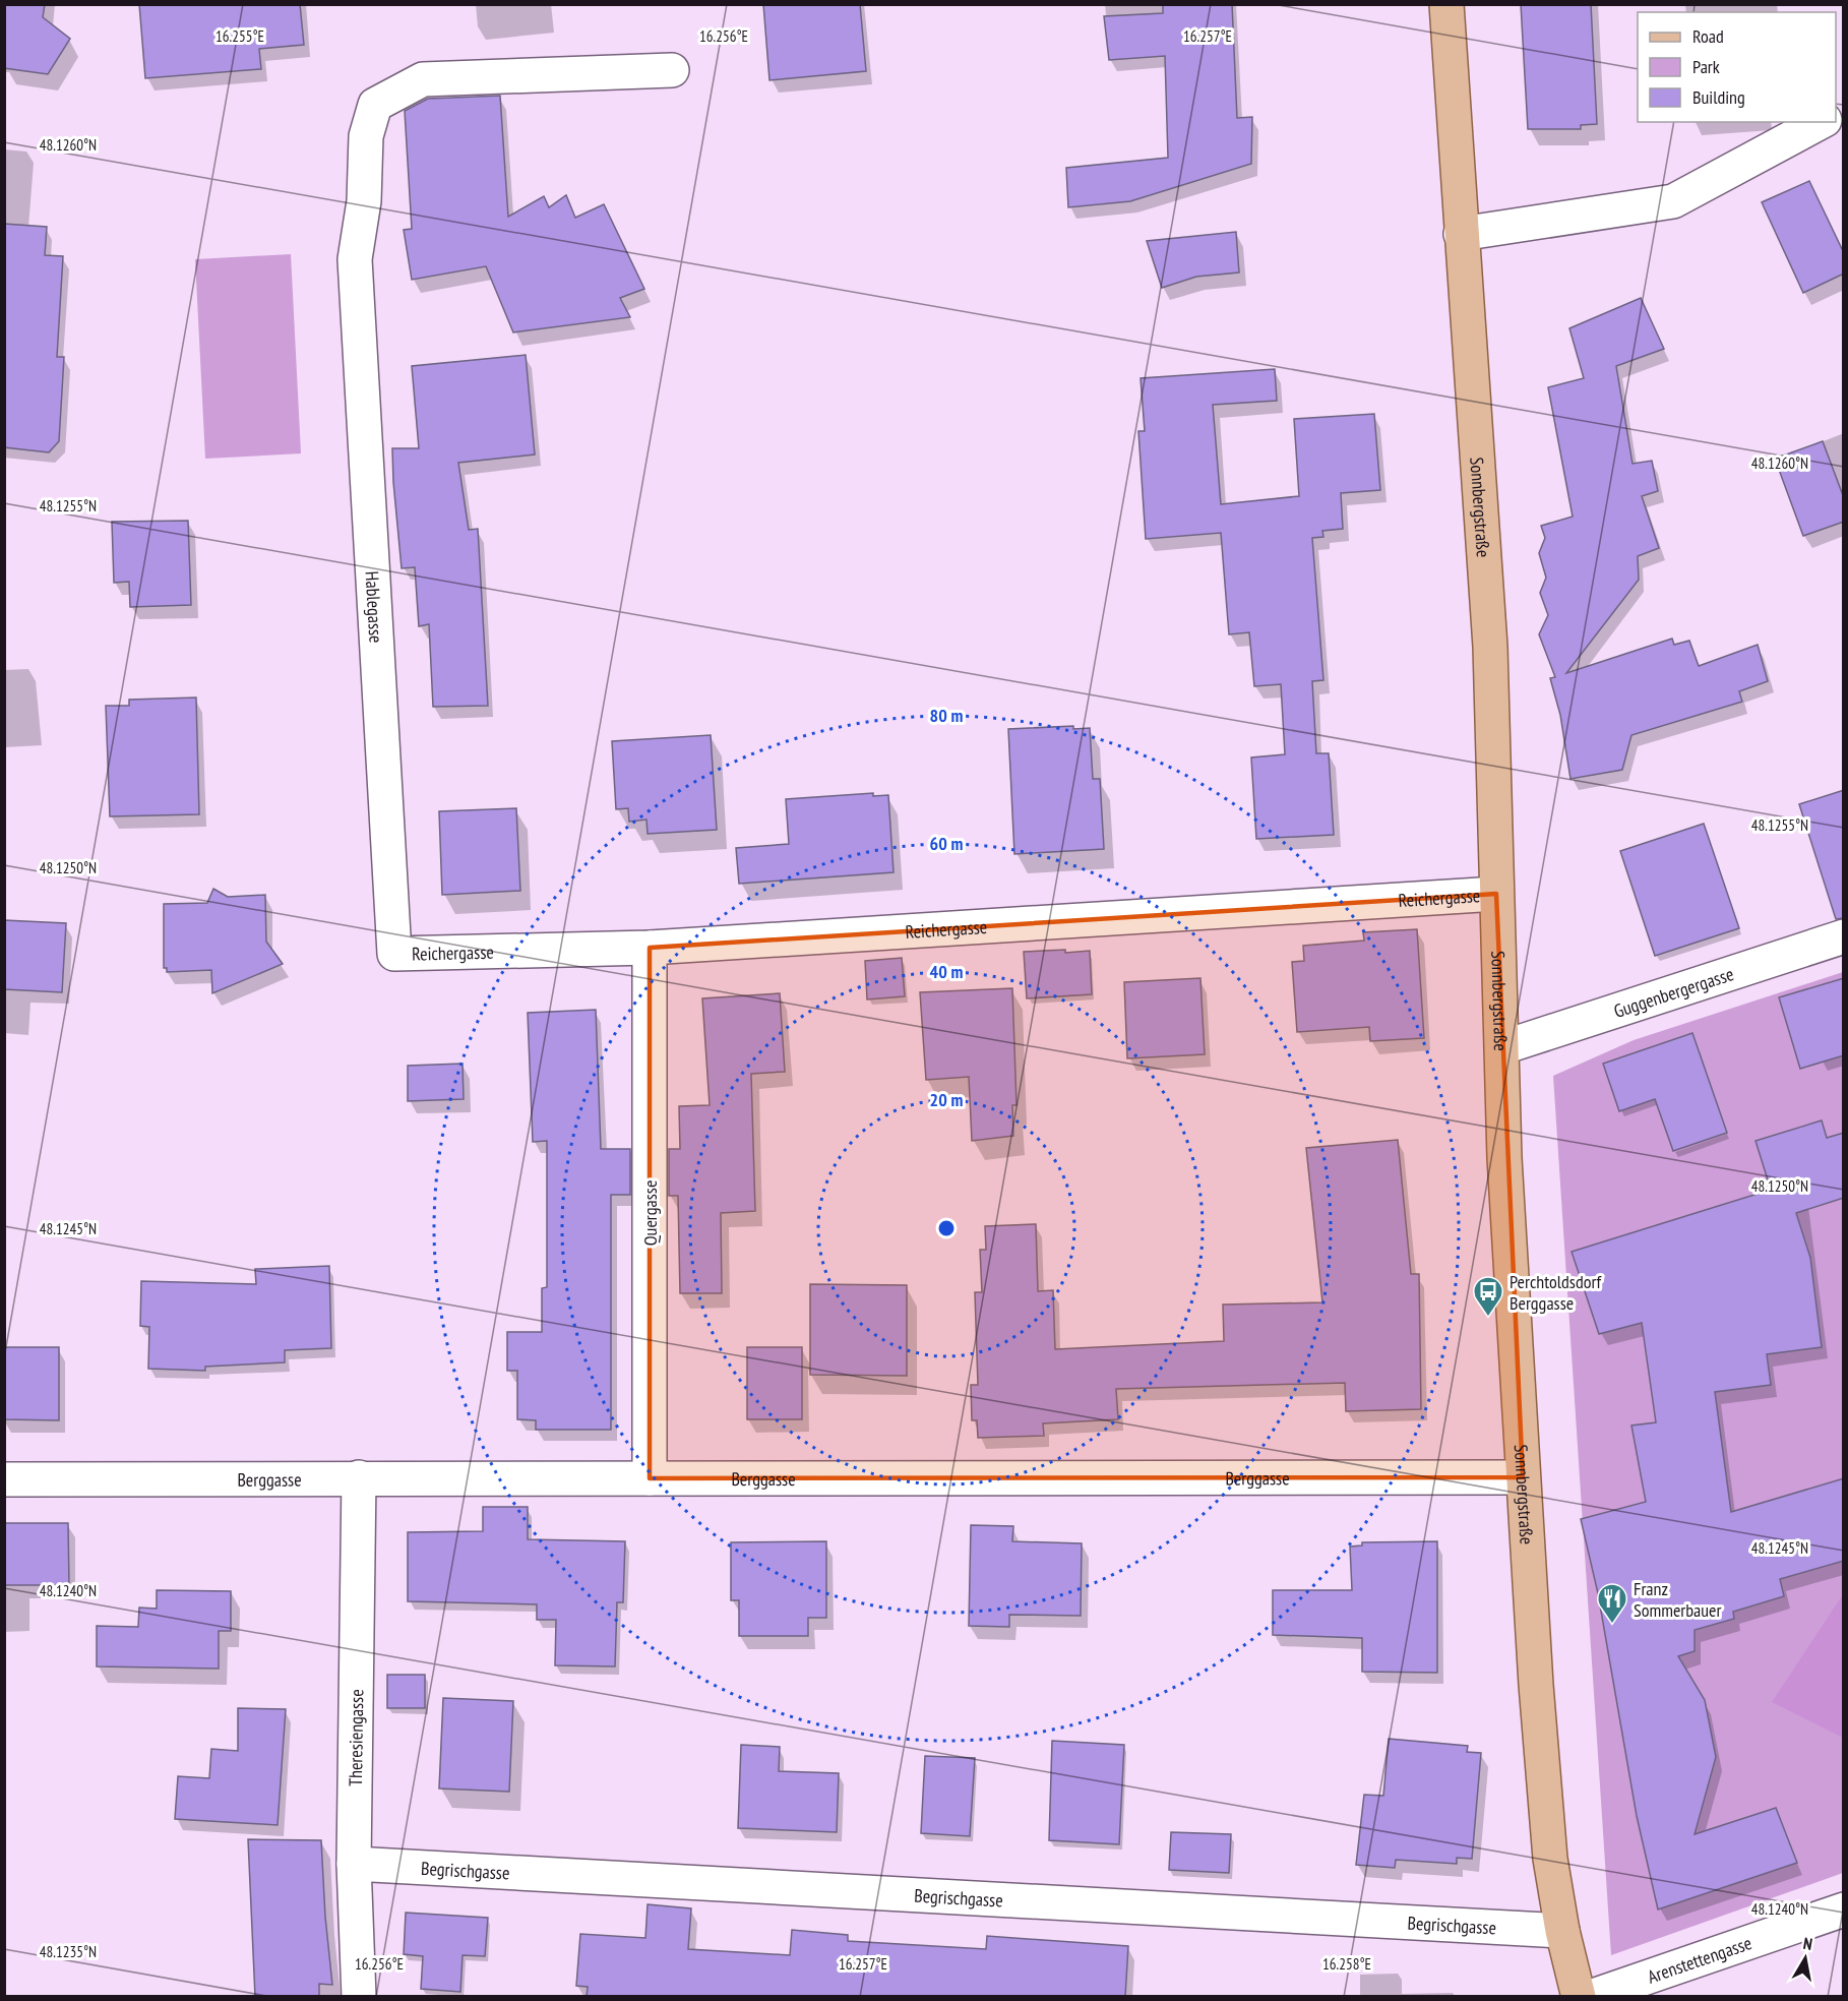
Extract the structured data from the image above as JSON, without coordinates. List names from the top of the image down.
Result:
{
  "streets": {
    "main road": ["Sonnbergstraße"],
    "street": [
      "Hablegasse",
      "Reichergasse",
      "Guggenbergergasse",
      "Quergasse",
      "Berggasse",
      "Theresiengasse",
      "Begrischgasse",
      "Arenstettengasse"
    ]
  },
  "crossings": [
    ["Sonnbergstraße", "Reichergasse"],
    ["Sonnbergstraße", "Guggenbergergasse"],
    ["Sonnbergstraße", "Berggasse"],
    ["Sonnbergstraße", "Begrischgasse"],
    ["Hablegasse", "Reichergasse"],
    ["Reichergasse", "Quergasse"],
    ["Quergasse", "Berggasse"],
    ["Berggasse", "Theresiengasse"],
    ["Theresiengasse", "Begrischgasse"]
  ],
  "places": {
    "bus stop": ["Perchtoldsdorf Berggasse"],
    "restaurant": ["Franz Sommerbauer"]
  },
  "legend": ["Road", "Park", "Building"],
  "north": "top",
  "coordinates": [
    "16.255°E",
    "16.256°E",
    "16.257°E",
    "48.1260°N",
    "48.1255°N",
    "48.1250°N",
    "48.1245°N",
    "48.1240°N",
    "48.1235°N",
    "16.258°E"
  ],
  "rings": [
    "80 m",
    "60 m",
    "40 m",
    "20 m"
  ]
}
